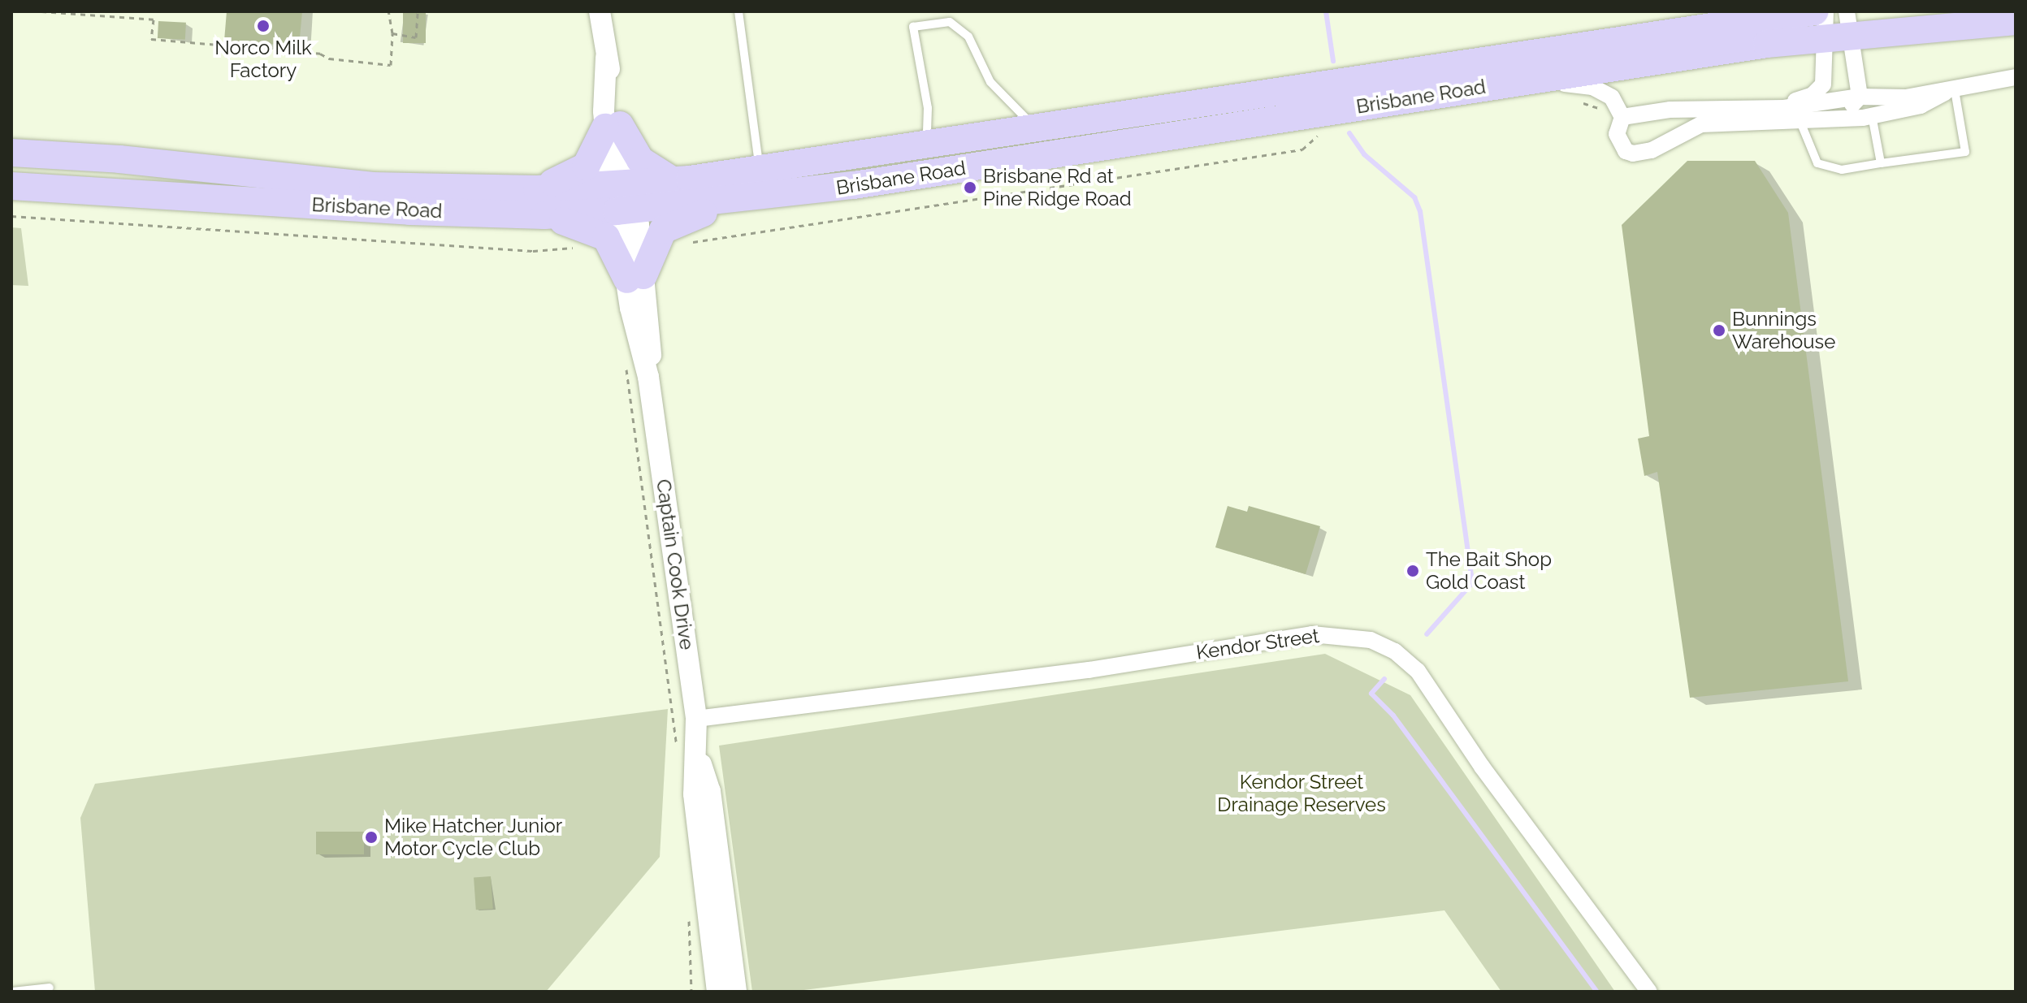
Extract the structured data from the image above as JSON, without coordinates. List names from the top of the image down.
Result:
{
  "streets": {
    "highway": ["Brisbane Road"],
    "street": ["Captain Cook Drive", "Kendor Street"]
  },
  "crossings": [
    ["Brisbane Road", "Captain Cook Drive"],
    ["Captain Cook Drive", "Kendor Street"]
  ],
  "parks": ["Kendor Street Drainage Reserves"],
  "places": [
    "Norco Milk Factory",
    "Brisbane Rd at Pine Ridge Road",
    "Bunnings Warehouse",
    "The Bait Shop Gold Coast",
    "Mike Hatcher Junior Motor Cycle Club"
  ]
}
